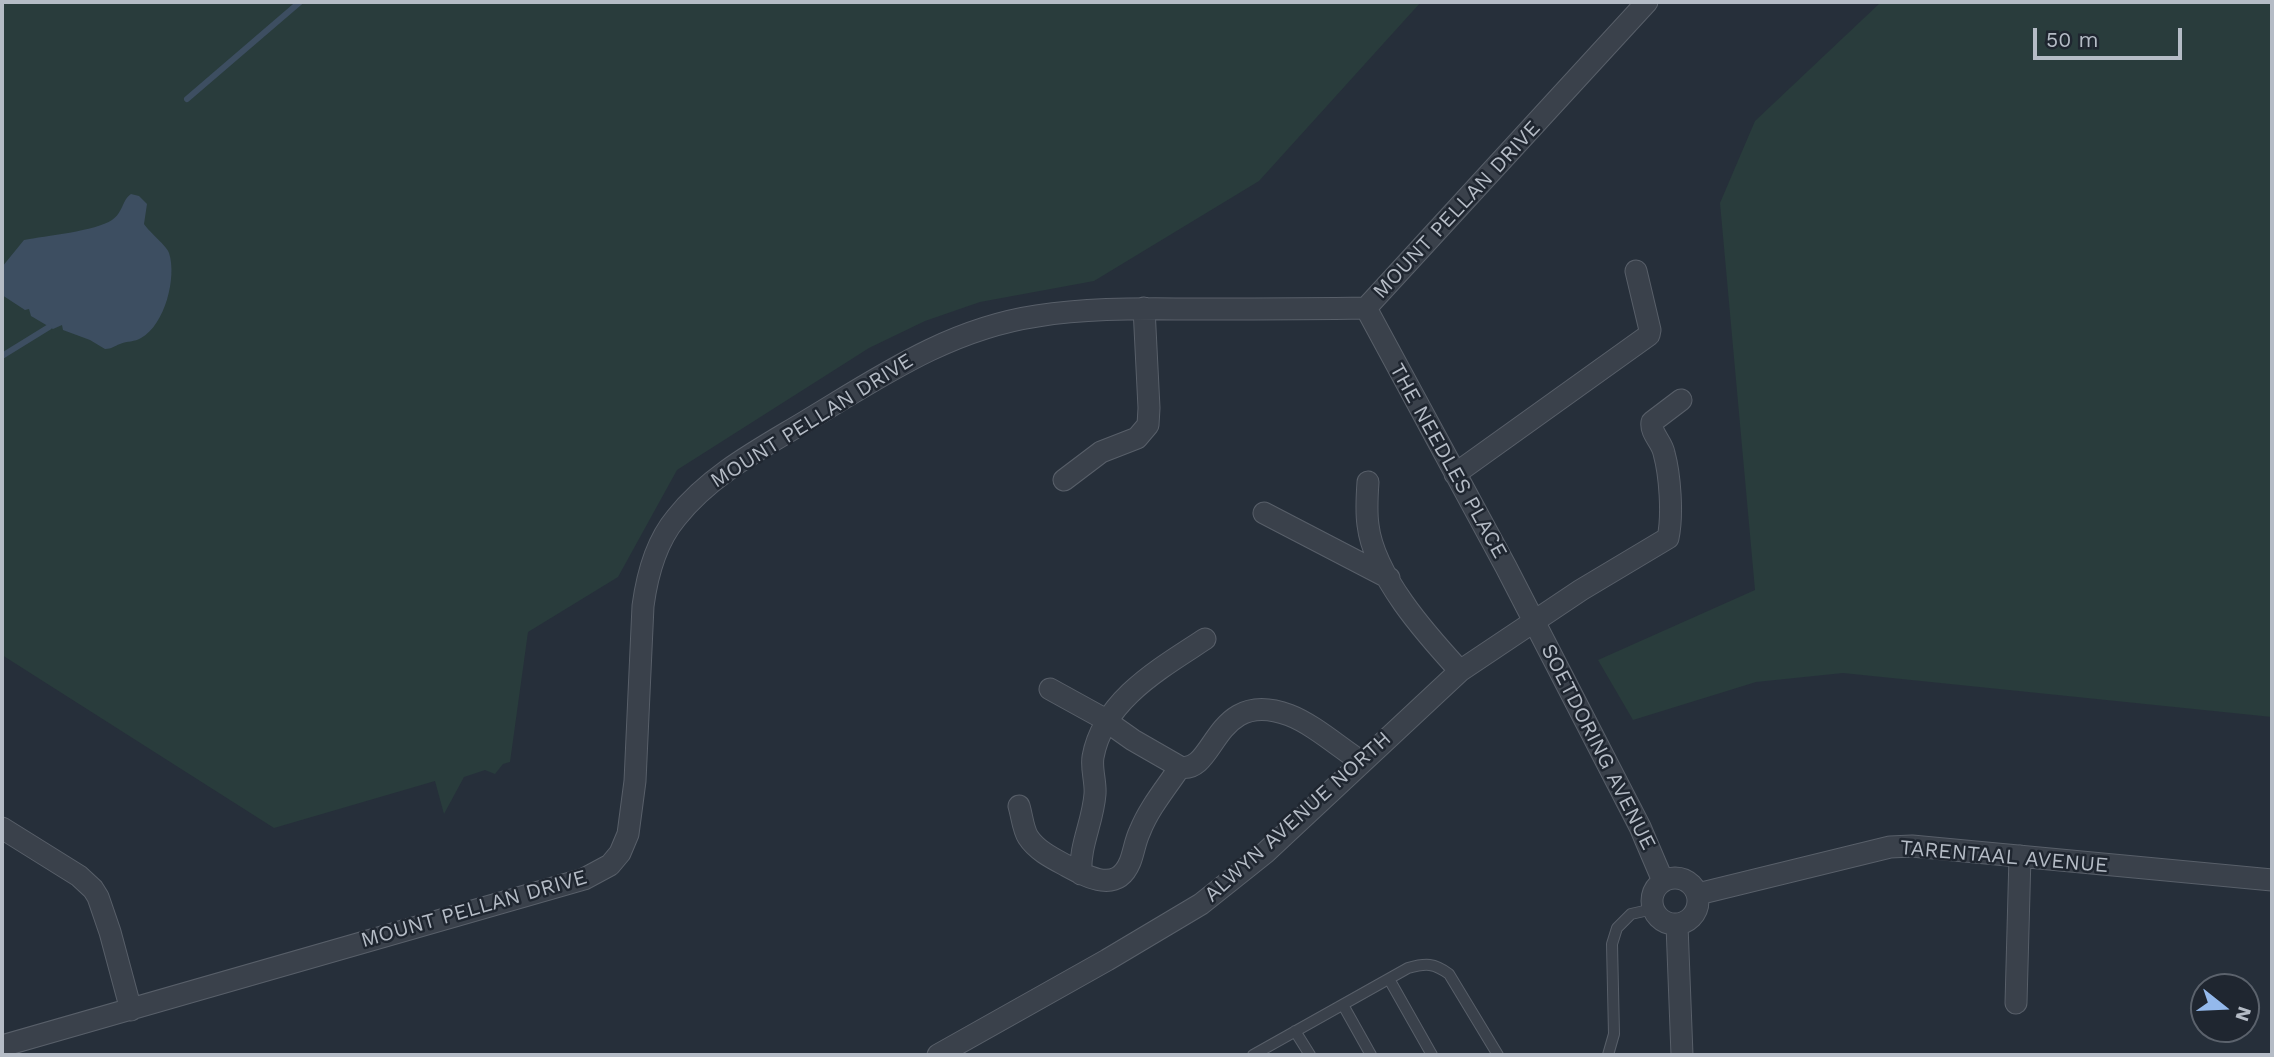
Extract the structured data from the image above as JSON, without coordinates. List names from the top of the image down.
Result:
{
  "streets": {
    "street": [
      "MOUNT PELLAN DRIVE",
      "THE NEEDLES PLACE",
      "SOETDORING AVENUE",
      "ALWYN AVENUE NORTH",
      "TARENTAAL AVENUE"
    ]
  },
  "crossings": [
    ["MOUNT PELLAN DRIVE", "THE NEEDLES PLACE"],
    ["THE NEEDLES PLACE", "SOETDORING AVENUE"],
    ["THE NEEDLES PLACE", "ALWYN AVENUE NORTH"],
    ["SOETDORING AVENUE", "ALWYN AVENUE NORTH"],
    ["SOETDORING AVENUE", "TARENTAAL AVENUE"]
  ],
  "scale_bar": "50 m",
  "north": "right"
}
